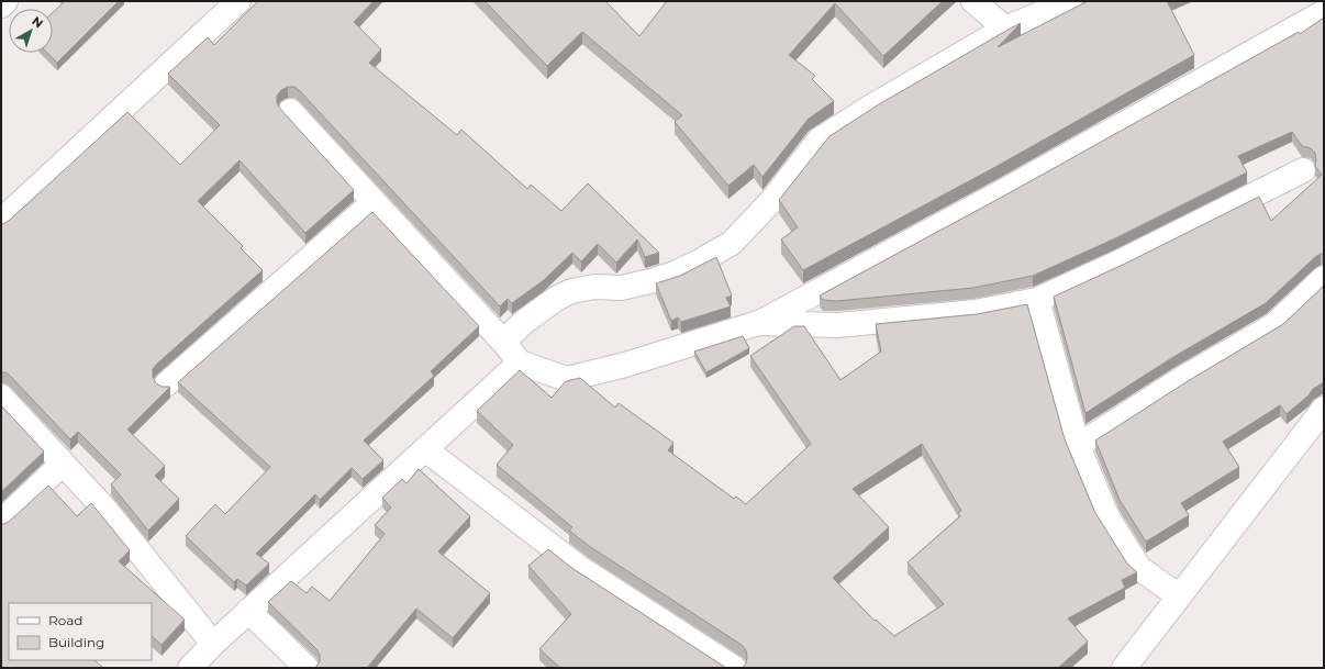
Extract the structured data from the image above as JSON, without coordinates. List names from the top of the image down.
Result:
{
  "legend": ["Road", "Building"],
  "north": "top right"
}
